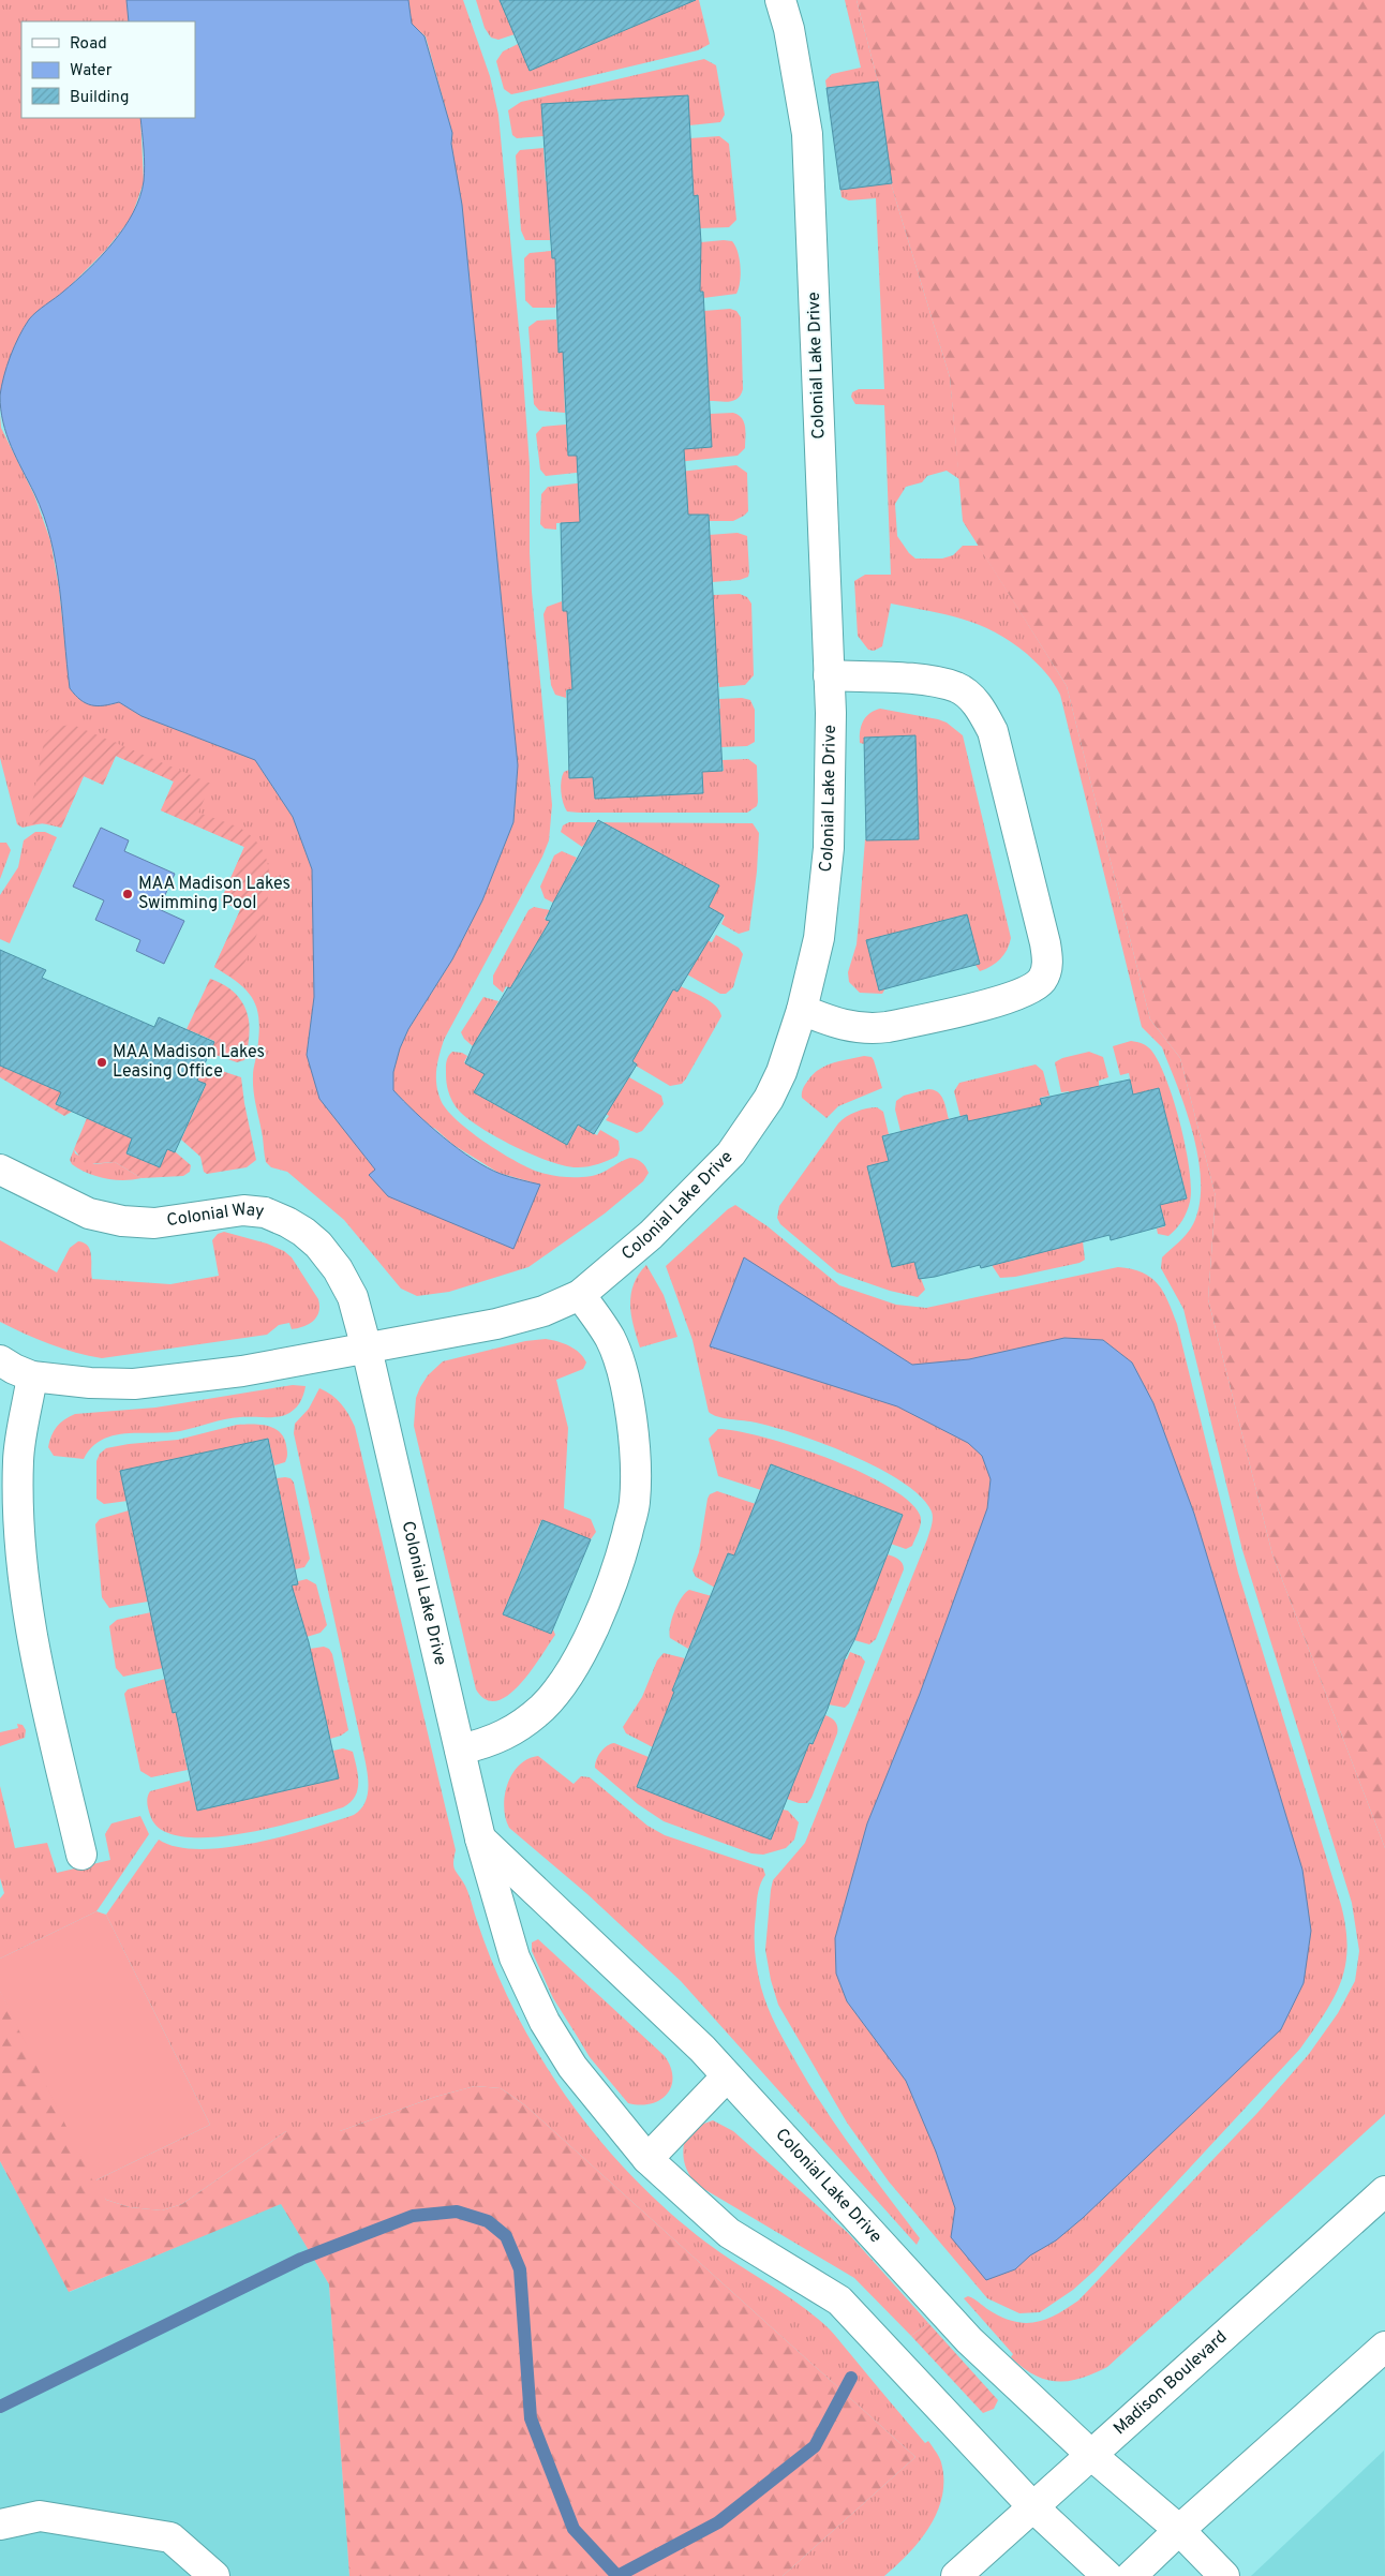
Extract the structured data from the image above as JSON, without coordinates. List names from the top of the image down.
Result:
{
  "streets": {
    "street": ["Colonial Lake Drive", "Colonial Way", "Madison Boulevard"]
  },
  "crossings": [
    ["Colonial Lake Drive", "Colonial Way"],
    ["Colonial Lake Drive", "Madison Boulevard"]
  ],
  "places": ["MAA Madison Lakes Swimming Pool", "MAA Madison Lakes Leasing Office"],
  "legend": ["Road", "Water", "Building"]
}
